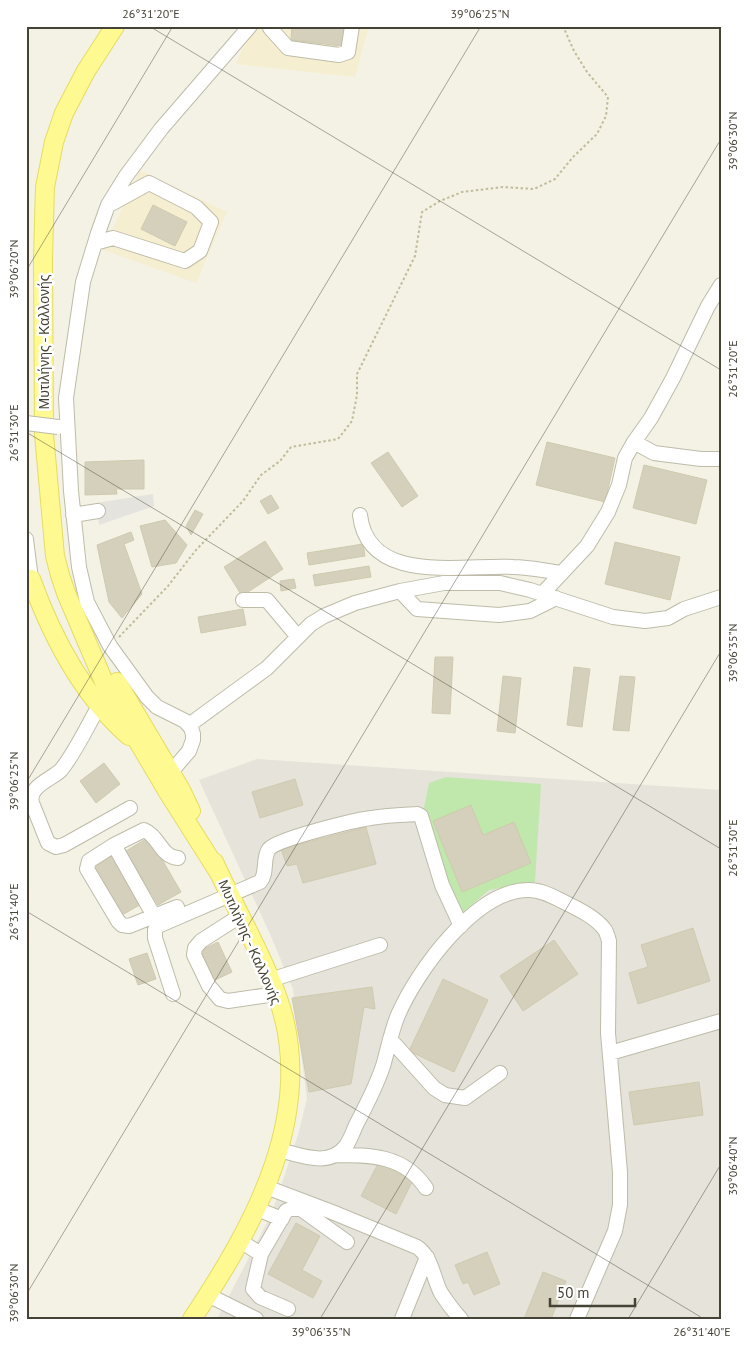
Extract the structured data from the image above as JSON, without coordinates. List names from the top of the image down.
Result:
{
  "streets": {
    "main road": ["Μυτιλήνης - Καλλονής"]
  },
  "scale_bar": "50 m",
  "coordinates": [
    "26°31'20\"E",
    "39°06'25\"N",
    "39°06'30\"N",
    "39°06'20\"N",
    "26°31'30\"E",
    "39°06'35\"N",
    "26°31'40\"E",
    "39°06'40\"N"
  ]
}
